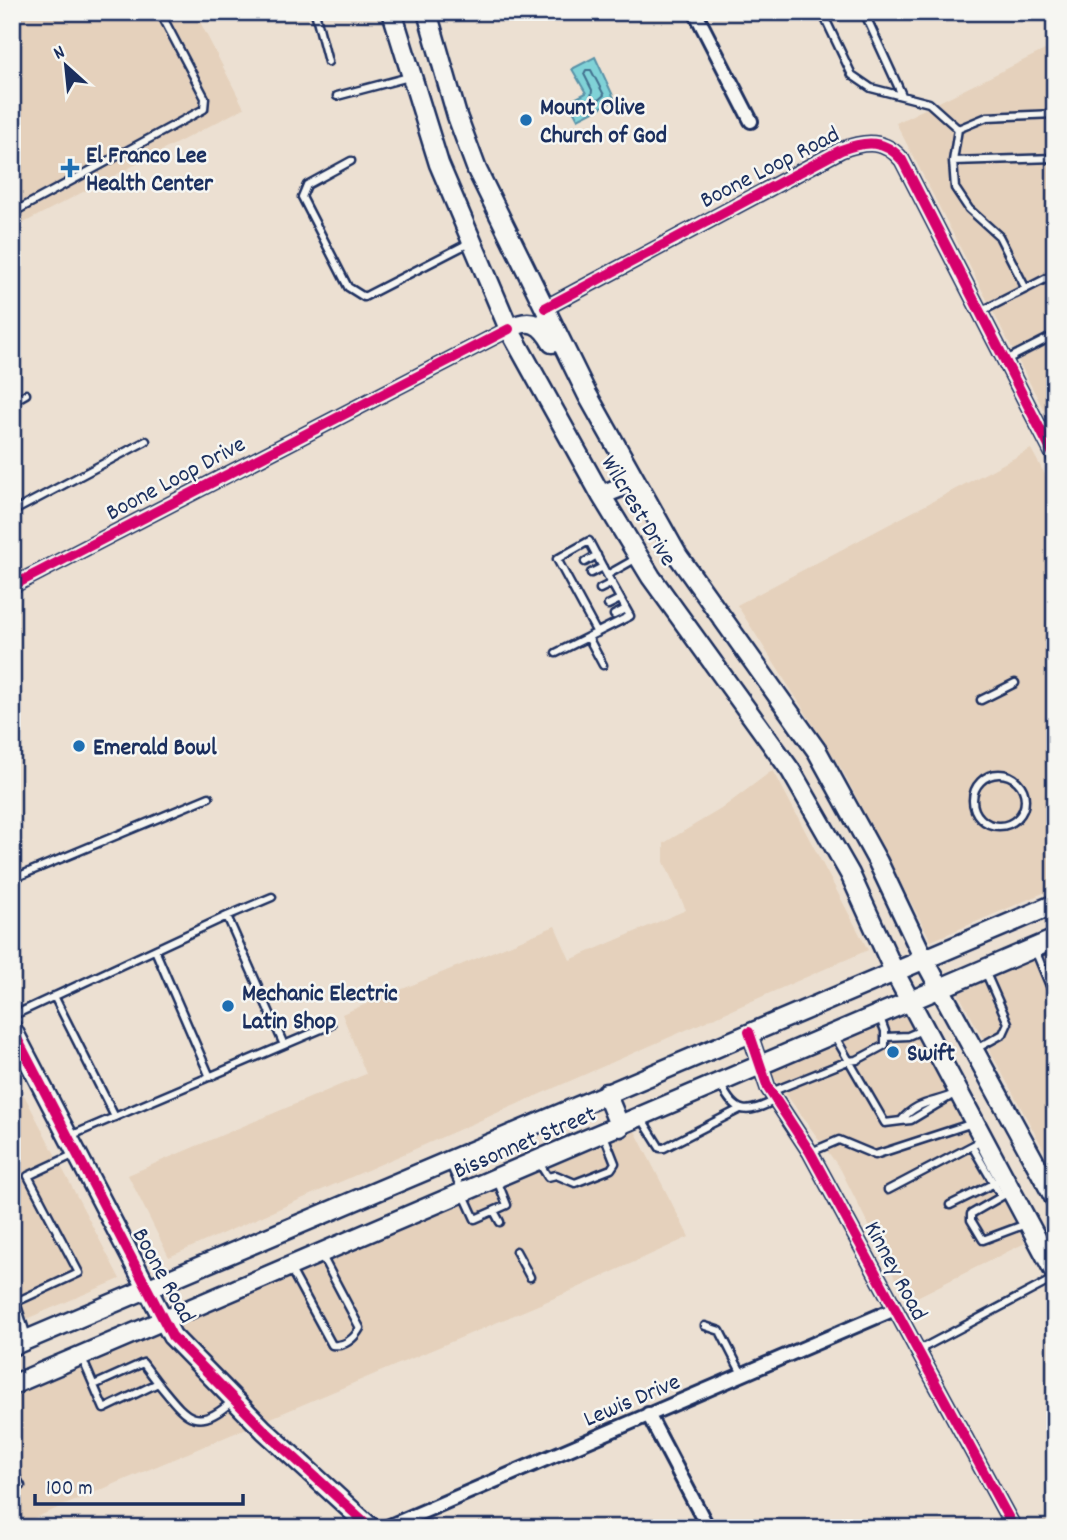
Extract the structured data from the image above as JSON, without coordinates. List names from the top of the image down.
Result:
{
  "streets": {
    "main road": ["Wilcrest Drive", "Bissonnet Street", "Boone Road"],
    "street": [
      "Boone Loop Road",
      "Boone Loop Drive",
      "Kinney Road",
      "Lewis Drive"
    ]
  },
  "crossings": [
    ["Boone Loop Road", "Wilcrest Drive"],
    ["Boone Loop Drive", "Wilcrest Drive"],
    ["Wilcrest Drive", "Bissonnet Street"],
    ["Bissonnet Street", "Kinney Road"],
    ["Bissonnet Street", "Boone Road"],
    ["Kinney Road", "Lewis Drive"]
  ],
  "places": {
    "other": [
      "Mount Olive Church of God",
      "Emerald Bowl",
      "Mechanic Electric Latin Shop",
      "Swift"
    ],
    "health": ["El Franco Lee Health Center"]
  },
  "scale_bar": "100 m",
  "north": "top left"
}
